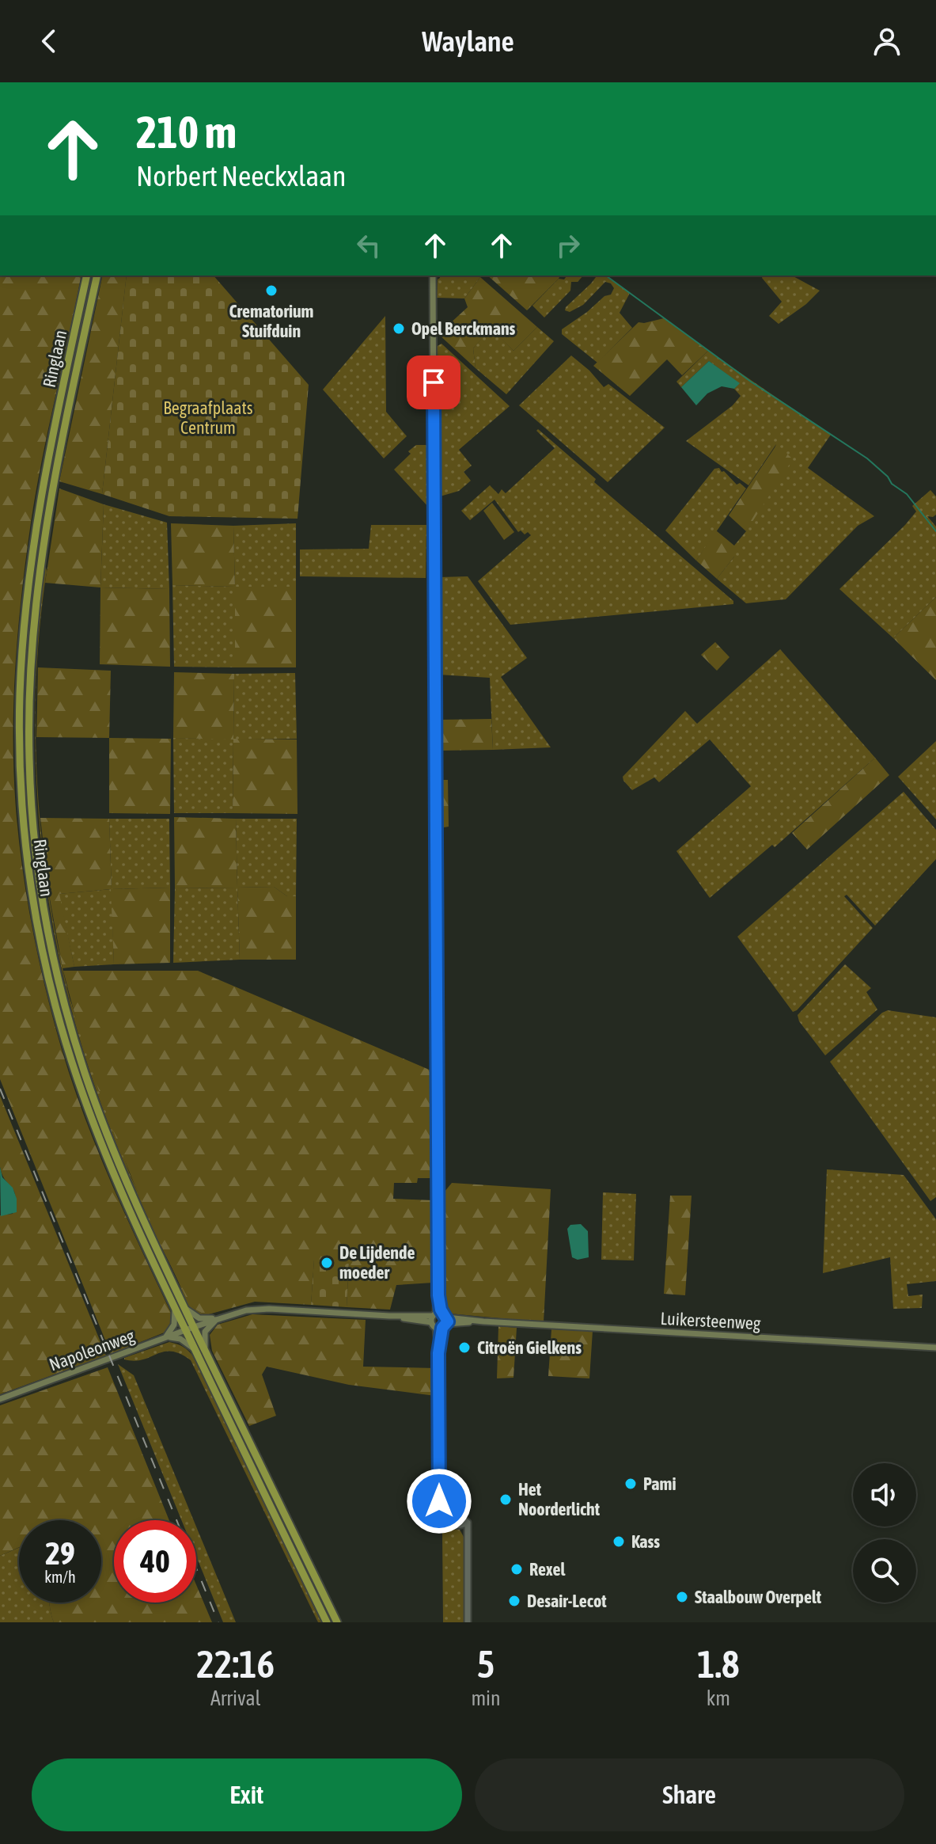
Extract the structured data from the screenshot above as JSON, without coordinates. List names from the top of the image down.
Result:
{
  "streets": {
    "highway": ["Ringlaan"],
    "main road": ["Luikersteenweg", "Napoleonweg"]
  },
  "crossings": [
    ["Ringlaan", "Luikersteenweg"],
    ["Ringlaan", "Napoleonweg"],
    ["Luikersteenweg", "Napoleonweg"]
  ],
  "parks": ["Begraafplaats Centrum"],
  "places": [
    "Crematorium Stuifduin",
    "Opel Berckmans",
    "De Lijdende moeder",
    "Citroën Gielkens",
    "Pami",
    "Het Noorderlicht",
    "Kass",
    "Rexel",
    "Staalbouw Overpelt",
    "Desair-Lecot"
  ],
  "page": {
    "header": "Waylane",
    "turn": ["210 m", "Norbert Neeckxlaan"],
    "speed": "29 km/h",
    "limit": "40",
    "eta": [
      "22:16",
      "Arrival",
      "5",
      "min",
      "1.8",
      "km"
    ],
    "buttons": ["Exit", "Share"]
  }
}
